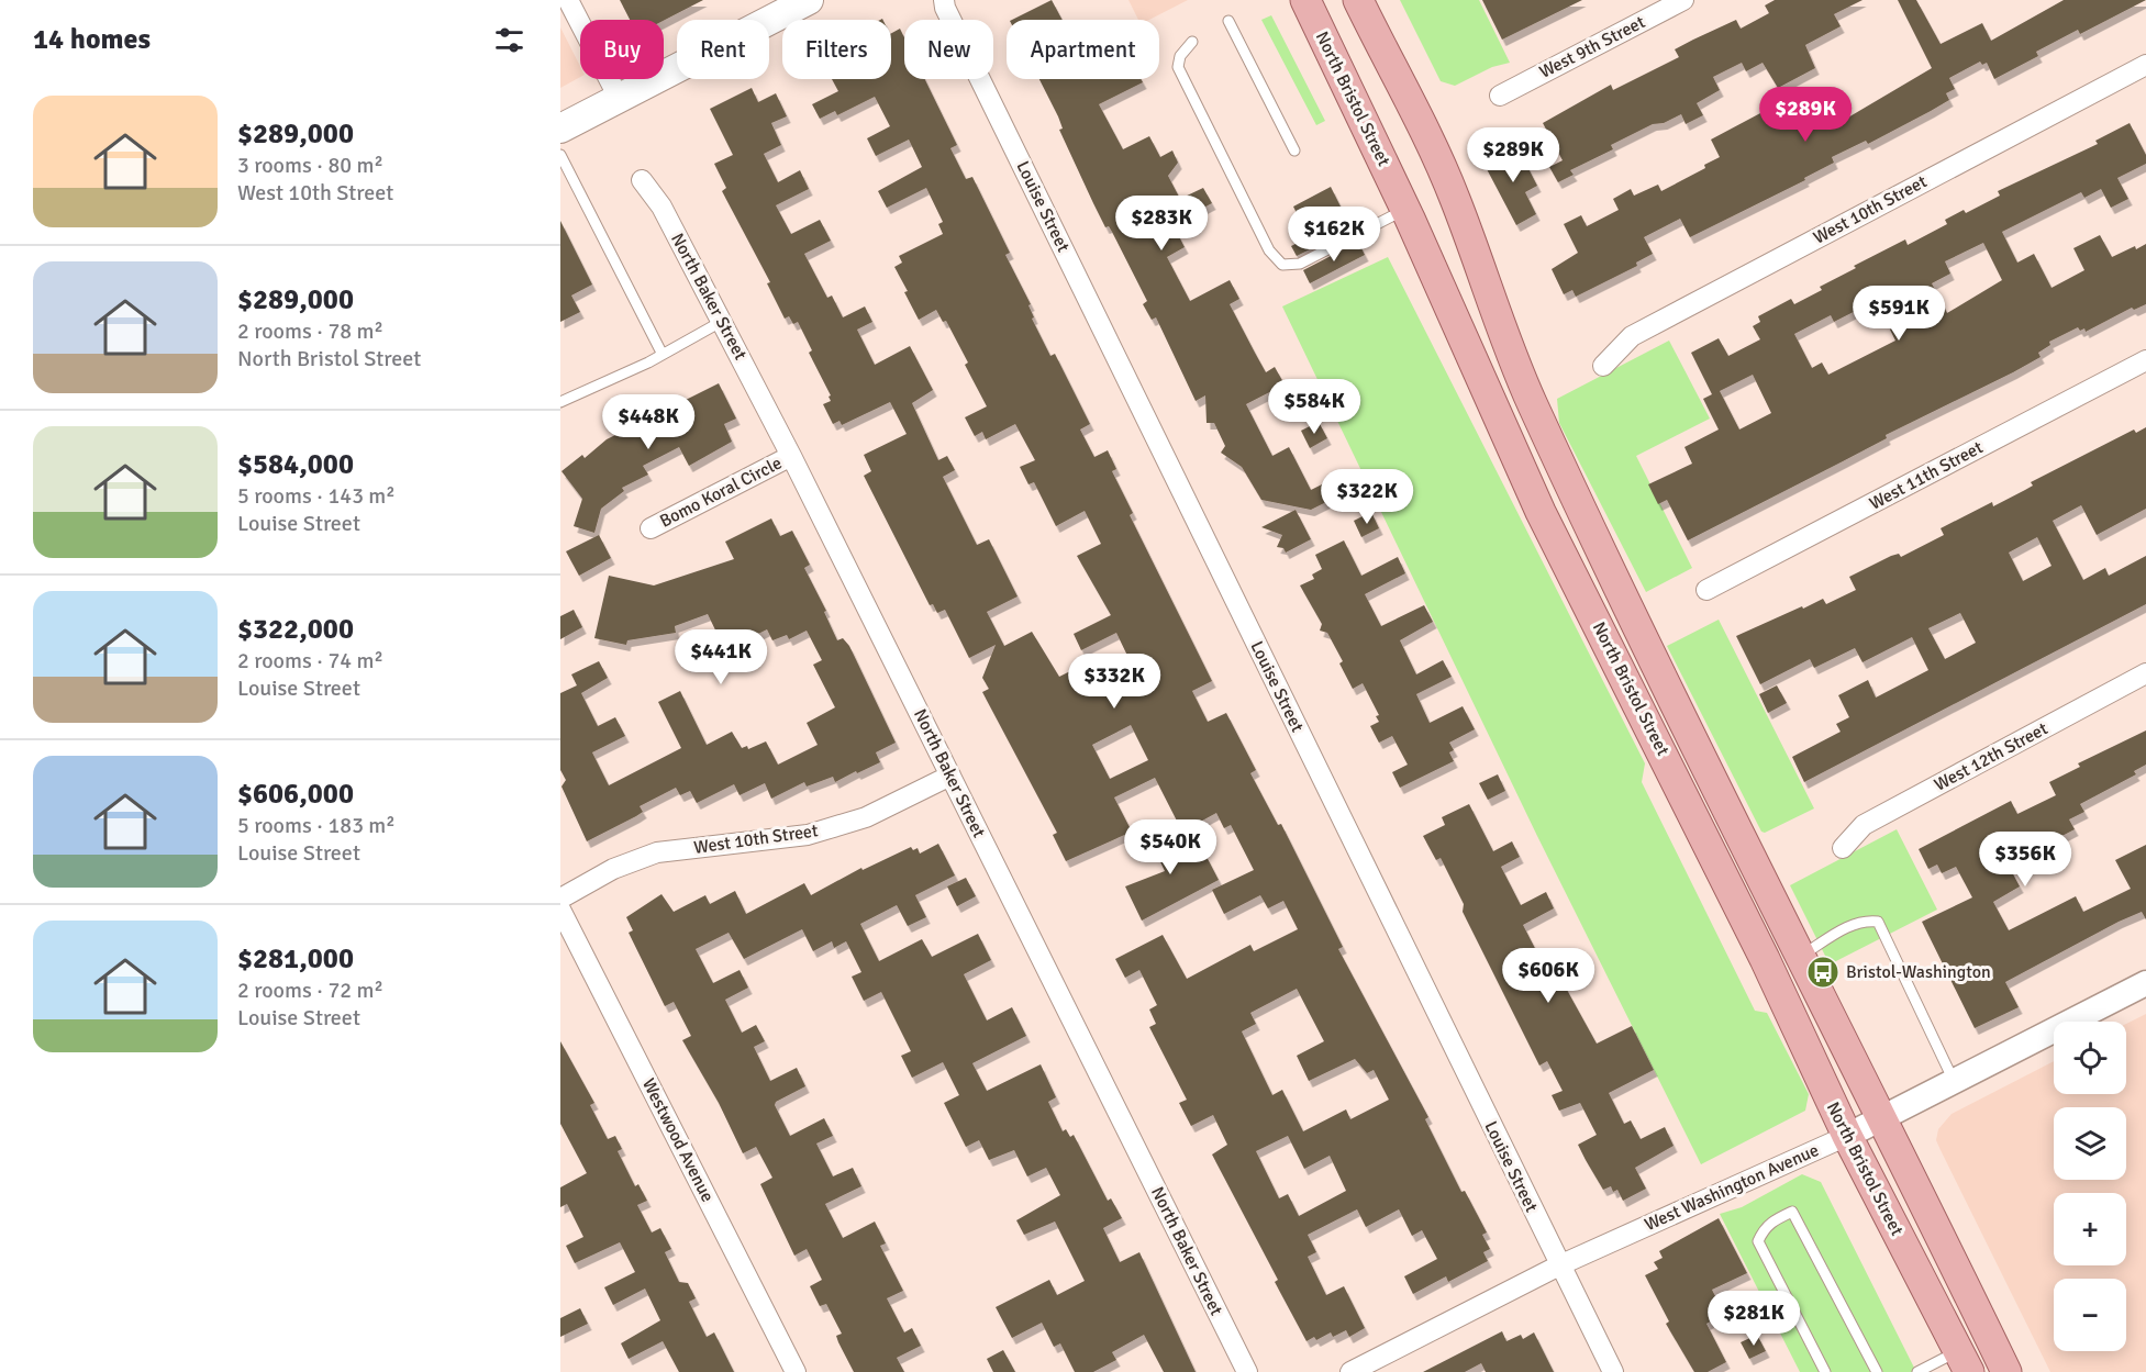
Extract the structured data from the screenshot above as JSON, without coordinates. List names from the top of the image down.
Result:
{
  "streets": {
    "main road": ["North Bristol Street"],
    "street": [
      "West 9th Street",
      "Louise Street",
      "West 10th Street",
      "North Baker Street",
      "West 11th Street",
      "Bomo Koral Circle",
      "West 12th Street",
      "Westwood Avenue",
      "West Washington Avenue"
    ]
  },
  "crossings": [
    ["North Bristol Street", "West Washington Avenue"],
    ["Louise Street", "West Washington Avenue"],
    ["West 10th Street", "North Baker Street"],
    ["North Baker Street", "Bomo Koral Circle"]
  ],
  "places": {
    "bus stop": ["Bristol-Washington"]
  },
  "page": {
    "heading": "14 homes",
    "chip": [
      "Buy",
      "Rent",
      "Filters",
      "New",
      "Apartment"
    ],
    "list": [
      {
        "name": "$289,000",
        "note": "3 rooms · 80 m² · West 10th Street"
      },
      {
        "name": "$289,000",
        "note": "2 rooms · 78 m² · North Bristol Street"
      },
      {
        "name": "$584,000",
        "note": "5 rooms · 143 m² · Louise Street"
      },
      {
        "name": "$322,000",
        "note": "2 rooms · 74 m² · Louise Street"
      },
      {
        "name": "$606,000",
        "note": "5 rooms · 183 m² · Louise Street"
      },
      {
        "name": "$281,000",
        "note": "2 rooms · 72 m² · Louise Street"
      }
    ],
    "price": [
      "$289K",
      "$289K",
      "$283K",
      "$162K",
      "$591K",
      "$584K",
      "$448K",
      "$322K",
      "$441K",
      "$332K",
      "$540K",
      "$356K",
      "$606K",
      "$281K"
    ],
    "map_buttons": ["+", "−"]
  }
}
